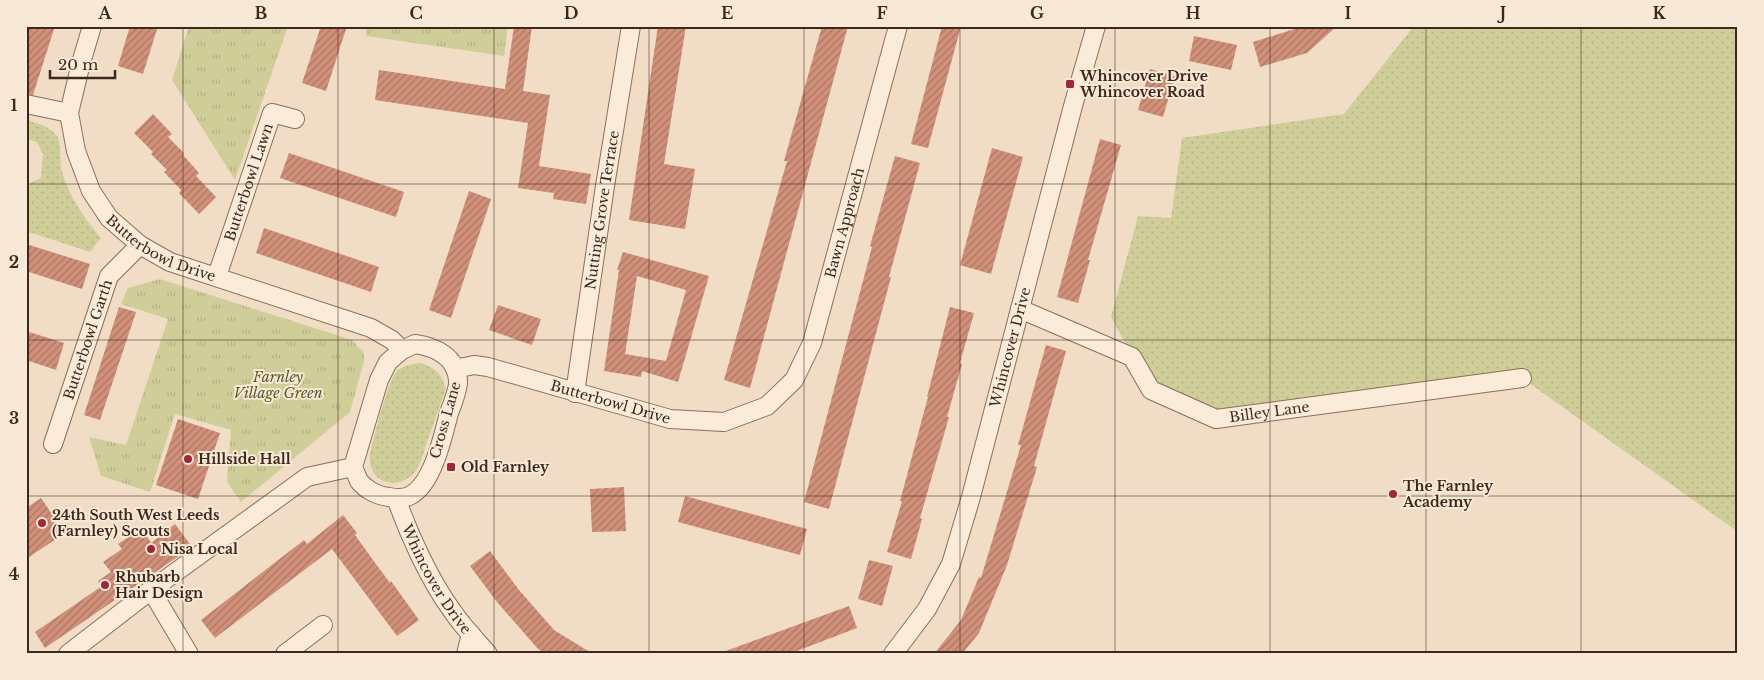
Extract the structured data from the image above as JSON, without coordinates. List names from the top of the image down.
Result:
{
  "streets": {
    "street": [
      "Butterbowl Lawn",
      "Nutting Grove Terrace",
      "Bawn Approach",
      "Butterbowl Drive",
      "Butterbowl Garth",
      "Whincover Drive",
      "Billey Lane",
      "Cross Lane"
    ]
  },
  "crossings": [
    ["Butterbowl Lawn", "Butterbowl Drive"],
    ["Nutting Grove Terrace", "Butterbowl Drive"],
    ["Bawn Approach", "Butterbowl Drive"],
    ["Butterbowl Drive", "Butterbowl Garth"],
    ["Butterbowl Drive", "Cross Lane"],
    ["Whincover Drive", "Billey Lane"],
    ["Whincover Drive", "Cross Lane"]
  ],
  "parks": ["Farnley Village Green"],
  "places": {
    "transit": ["Whincover Drive Whincover Road", "Old Farnley"],
    "other": [
      "Hillside Hall",
      "The Farnley Academy",
      "24th South West Leeds (Farnley) Scouts",
      "Nisa Local",
      "Rhubarb Hair Design"
    ]
  },
  "scale_bar": "20 m",
  "grid": {
    "columns": [
      "A",
      "B",
      "C",
      "D",
      "E",
      "F",
      "G",
      "H",
      "I",
      "J",
      "K"
    ],
    "rows": [
      "1",
      "2",
      "3",
      "4"
    ]
  }
}
